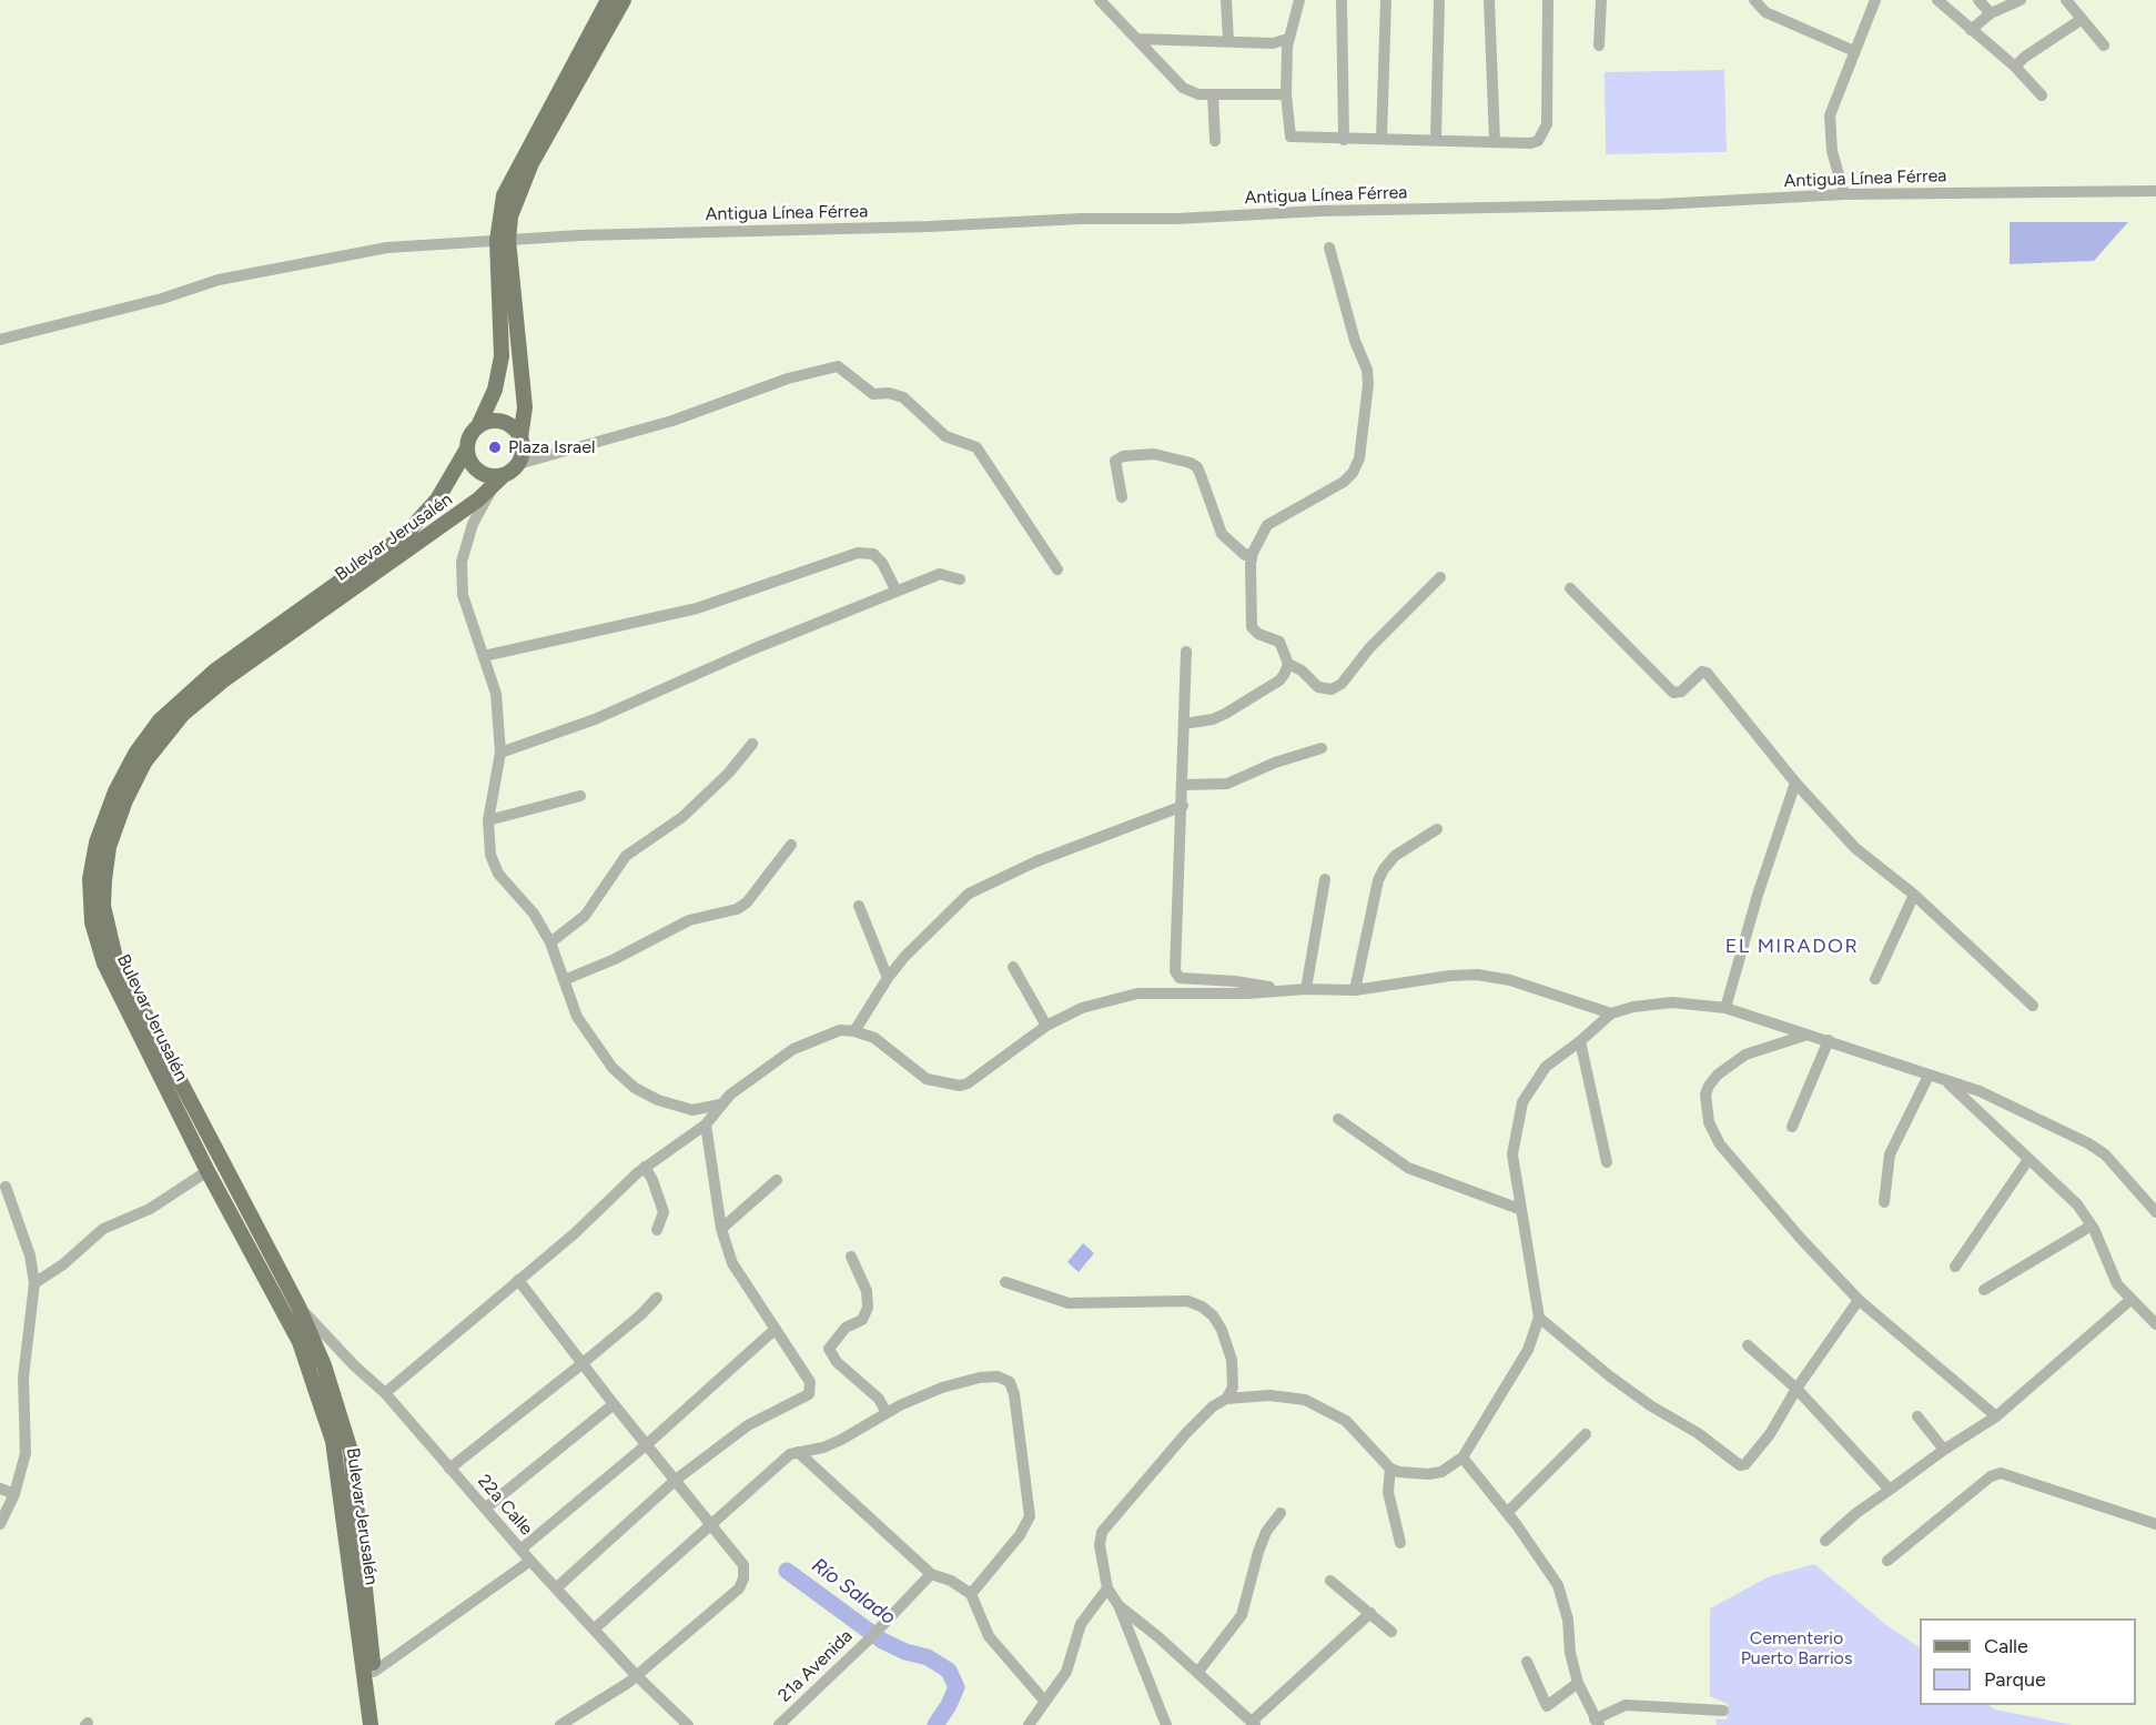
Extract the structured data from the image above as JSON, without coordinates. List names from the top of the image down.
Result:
{
  "streets": {
    "main road": ["Bulevar Jerusalén"],
    "street": ["Antigua Línea Férrea", "22a Calle", "21a Avenida"]
  },
  "crossings": [
    ["Bulevar Jerusalén", "22a Calle"]
  ],
  "districts": ["EL MIRADOR"],
  "water": ["Río Salado"],
  "parks": ["Cementerio Puerto Barrios"],
  "places": ["Plaza Israel"],
  "legend": ["Calle", "Parque"]
}
